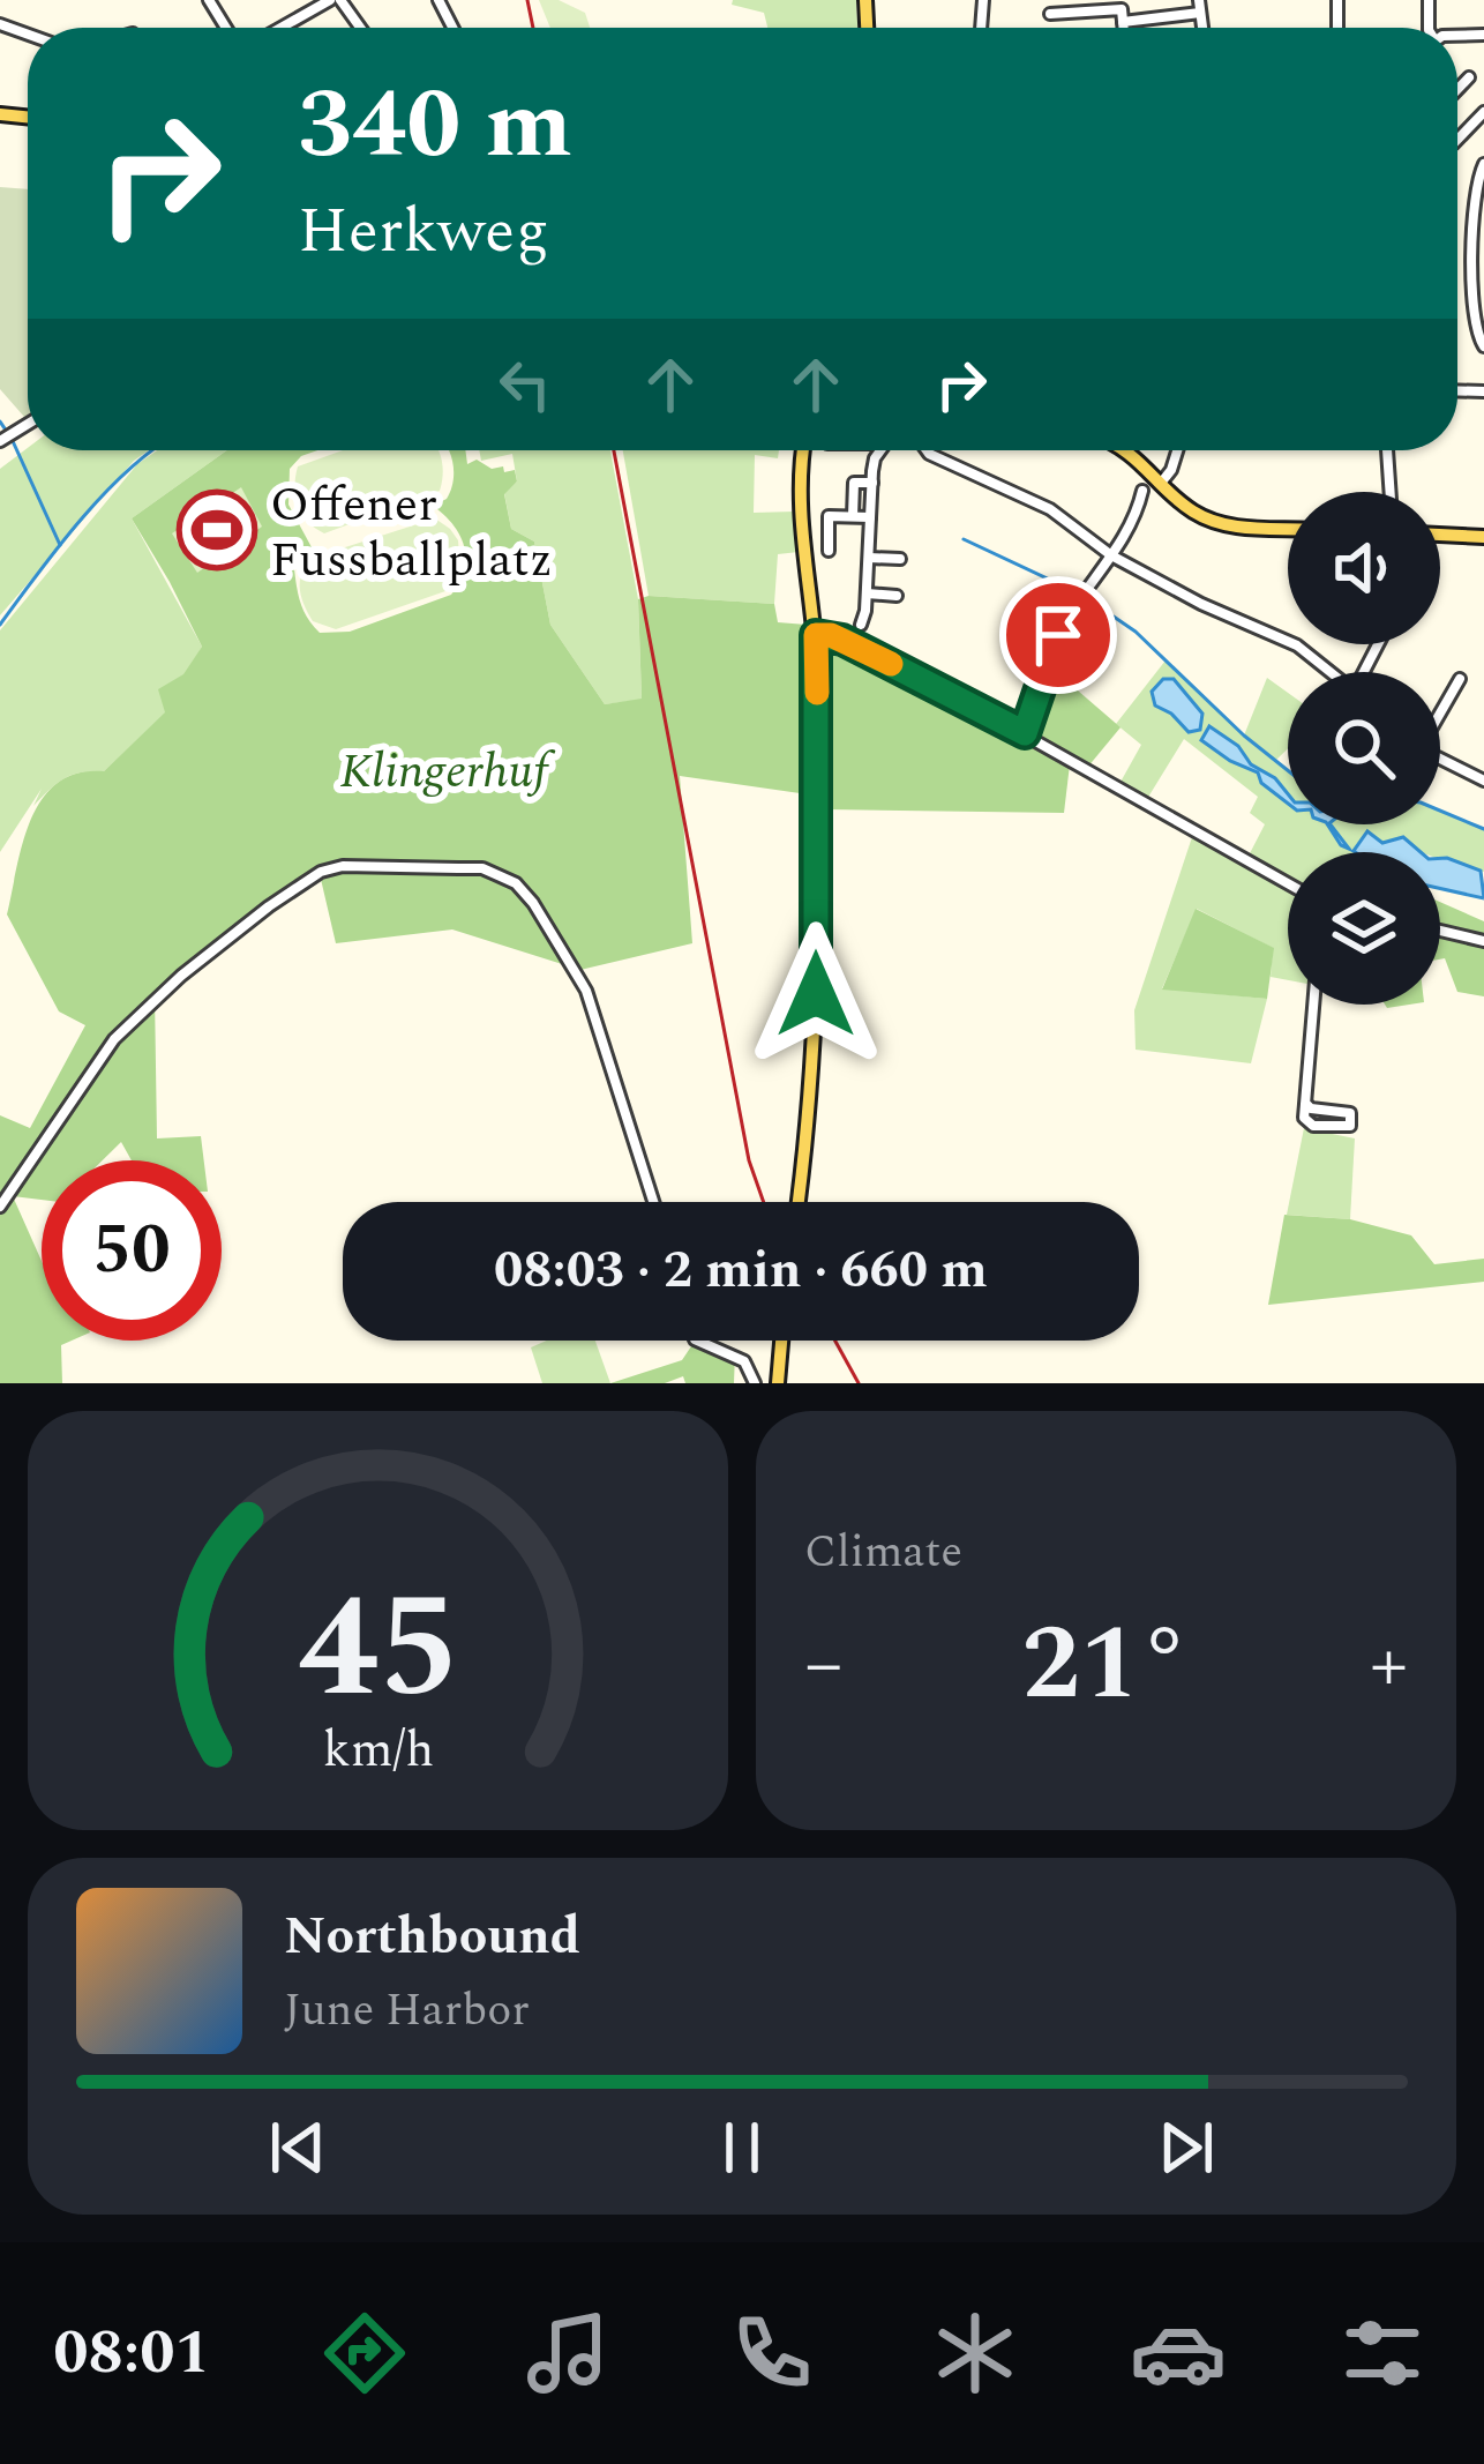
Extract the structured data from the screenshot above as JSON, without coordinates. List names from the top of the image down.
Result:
{
  "parks": ["Klingerhuf"],
  "places": {
    "sports": ["Offener Fussballplatz"]
  },
  "page": {
    "turn": ["340 m", "Herkweg"],
    "limit": "50",
    "trip": "08:03 · 2 min · 660 m",
    "tile": "Climate",
    "heat": ["−", "21°", "+"],
    "song": ["Northbound", "June Harbor"],
    "tabs": "08:01",
    "gauge": ["45", "km/h"]
  }
}
